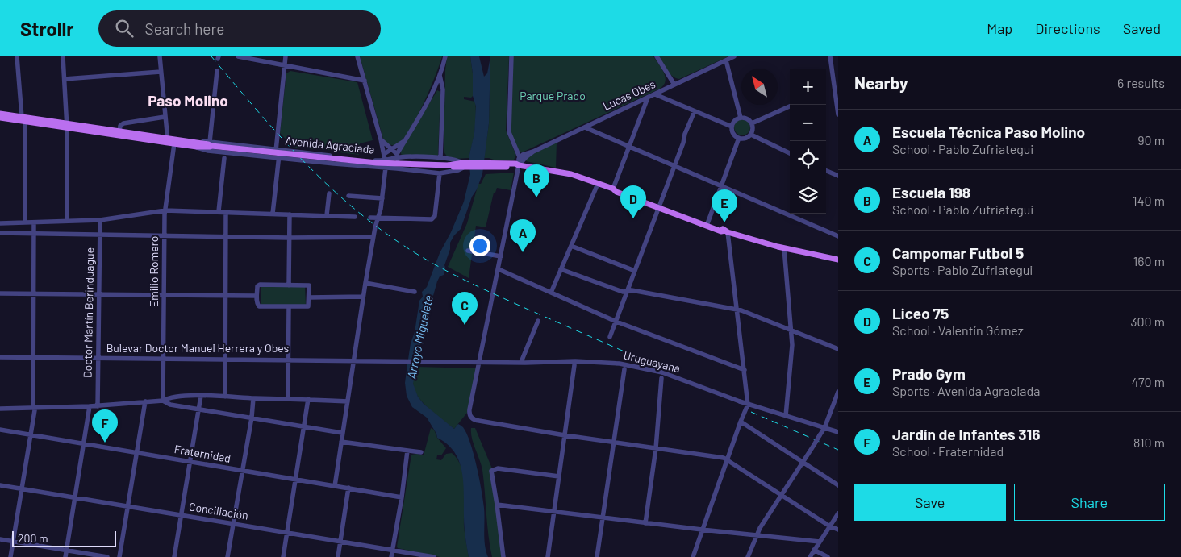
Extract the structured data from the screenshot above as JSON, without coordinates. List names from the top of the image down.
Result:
{
  "streets": {
    "main road": ["Avenida Agraciada"],
    "street": [
      "Lucas Obes",
      "Emilio Romero",
      "Doctor Martín Berinduague",
      "Bulevar Doctor Manuel Herrera y Obes",
      "Uruguayana",
      "Fraternidad",
      "Conciliación"
    ]
  },
  "crossings": [
    ["Lucas Obes", "Avenida Agraciada"],
    ["Avenida Agraciada", "Emilio Romero"],
    ["Emilio Romero", "Bulevar Doctor Manuel Herrera y Obes"],
    ["Doctor Martín Berinduague", "Bulevar Doctor Manuel Herrera y Obes"],
    ["Bulevar Doctor Manuel Herrera y Obes", "Uruguayana"]
  ],
  "districts": ["Paso Molino"],
  "water": ["Arroyo Miguelete"],
  "parks": ["Parque Prado"],
  "scale_bar": "200 m",
  "north": "top left",
  "page": {
    "header": "Strollr",
    "search": "Search here",
    "nav": ["Map", "Directions", "Saved"],
    "heading": ["Nearby", "6 results"],
    "map_buttons": ["+", "−"],
    "list": [
      {
        "mark": "A",
        "name": "Escuela Técnica Paso Molino",
        "note": "School · Pablo Zufriategui",
        "value": "90 m"
      },
      {
        "mark": "B",
        "name": "Escuela 198",
        "note": "School · Pablo Zufriategui",
        "value": "140 m"
      },
      {
        "mark": "C",
        "name": "Campomar Futbol 5",
        "note": "Sports · Pablo Zufriategui",
        "value": "160 m"
      },
      {
        "mark": "D",
        "name": "Liceo 75",
        "note": "School · Valentín Gómez",
        "value": "300 m"
      },
      {
        "mark": "E",
        "name": "Prado Gym",
        "note": "Sports · Avenida Agraciada",
        "value": "470 m"
      },
      {
        "mark": "F",
        "name": "Jardín de Infantes 316",
        "note": "School · Fraternidad",
        "value": "810 m"
      }
    ],
    "pins": [
      "B",
      "D",
      "E",
      "A",
      "C",
      "F"
    ],
    "buttons": ["Save", "Share"],
    "scale": "200 m"
  }
}
